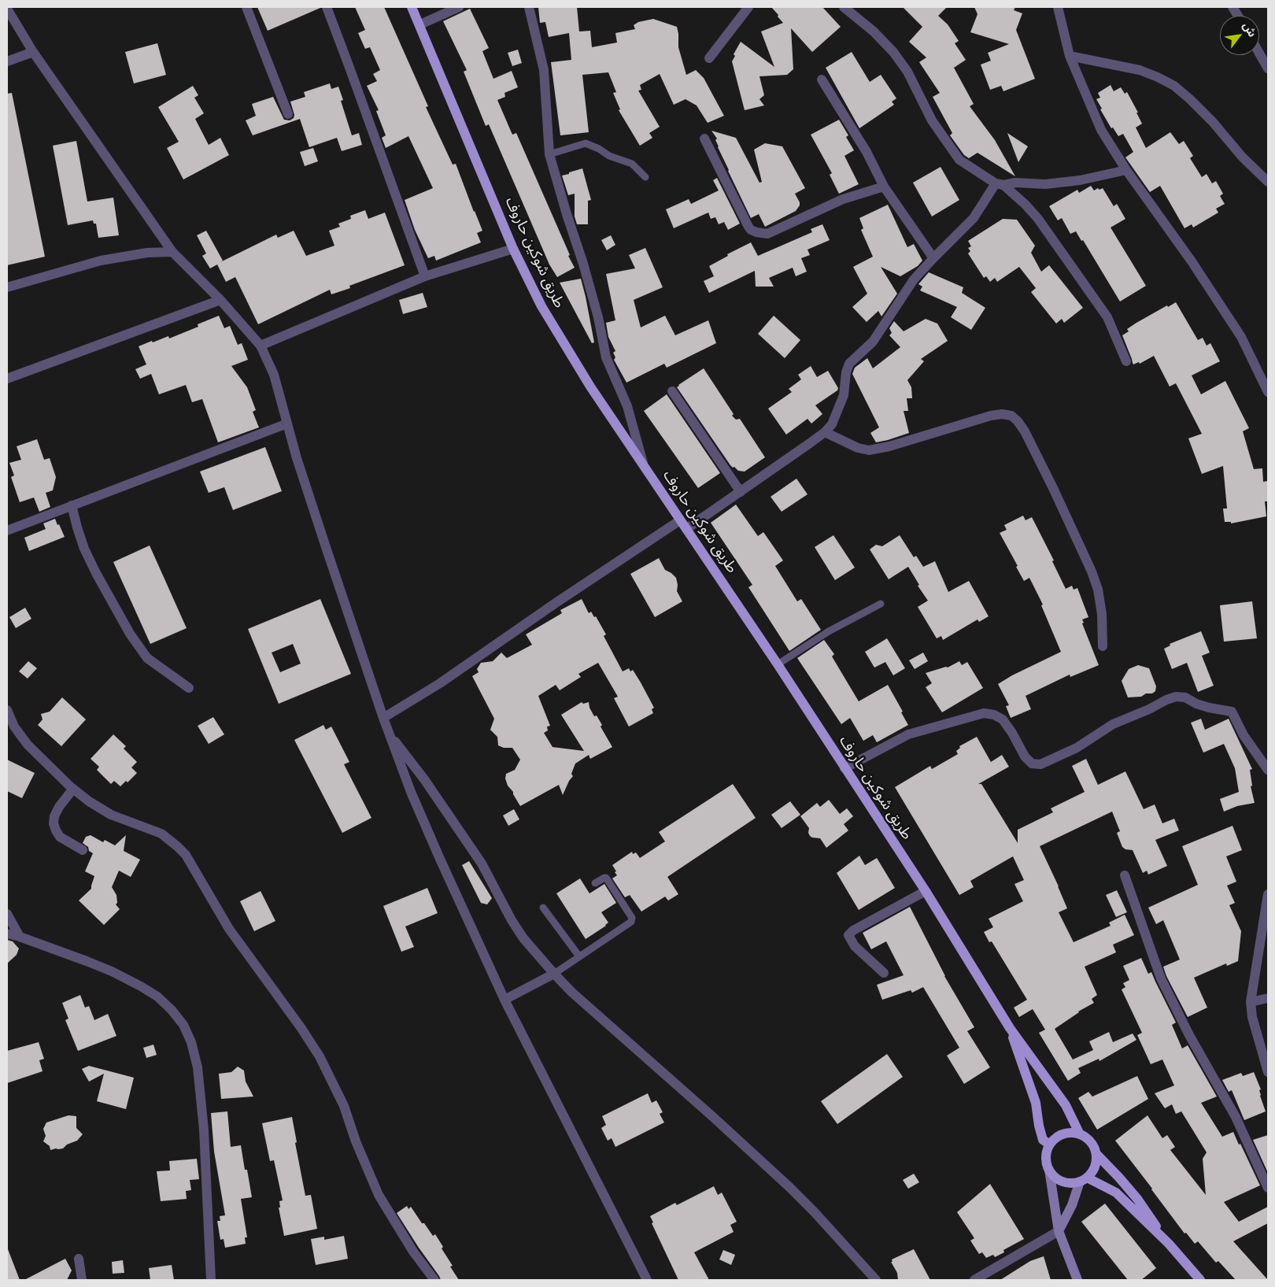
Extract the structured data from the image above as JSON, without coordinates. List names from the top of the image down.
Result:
{
  "streets": {
    "main road": ["طريق شوكين حاروف"]
  },
  "north": "top right"
}
